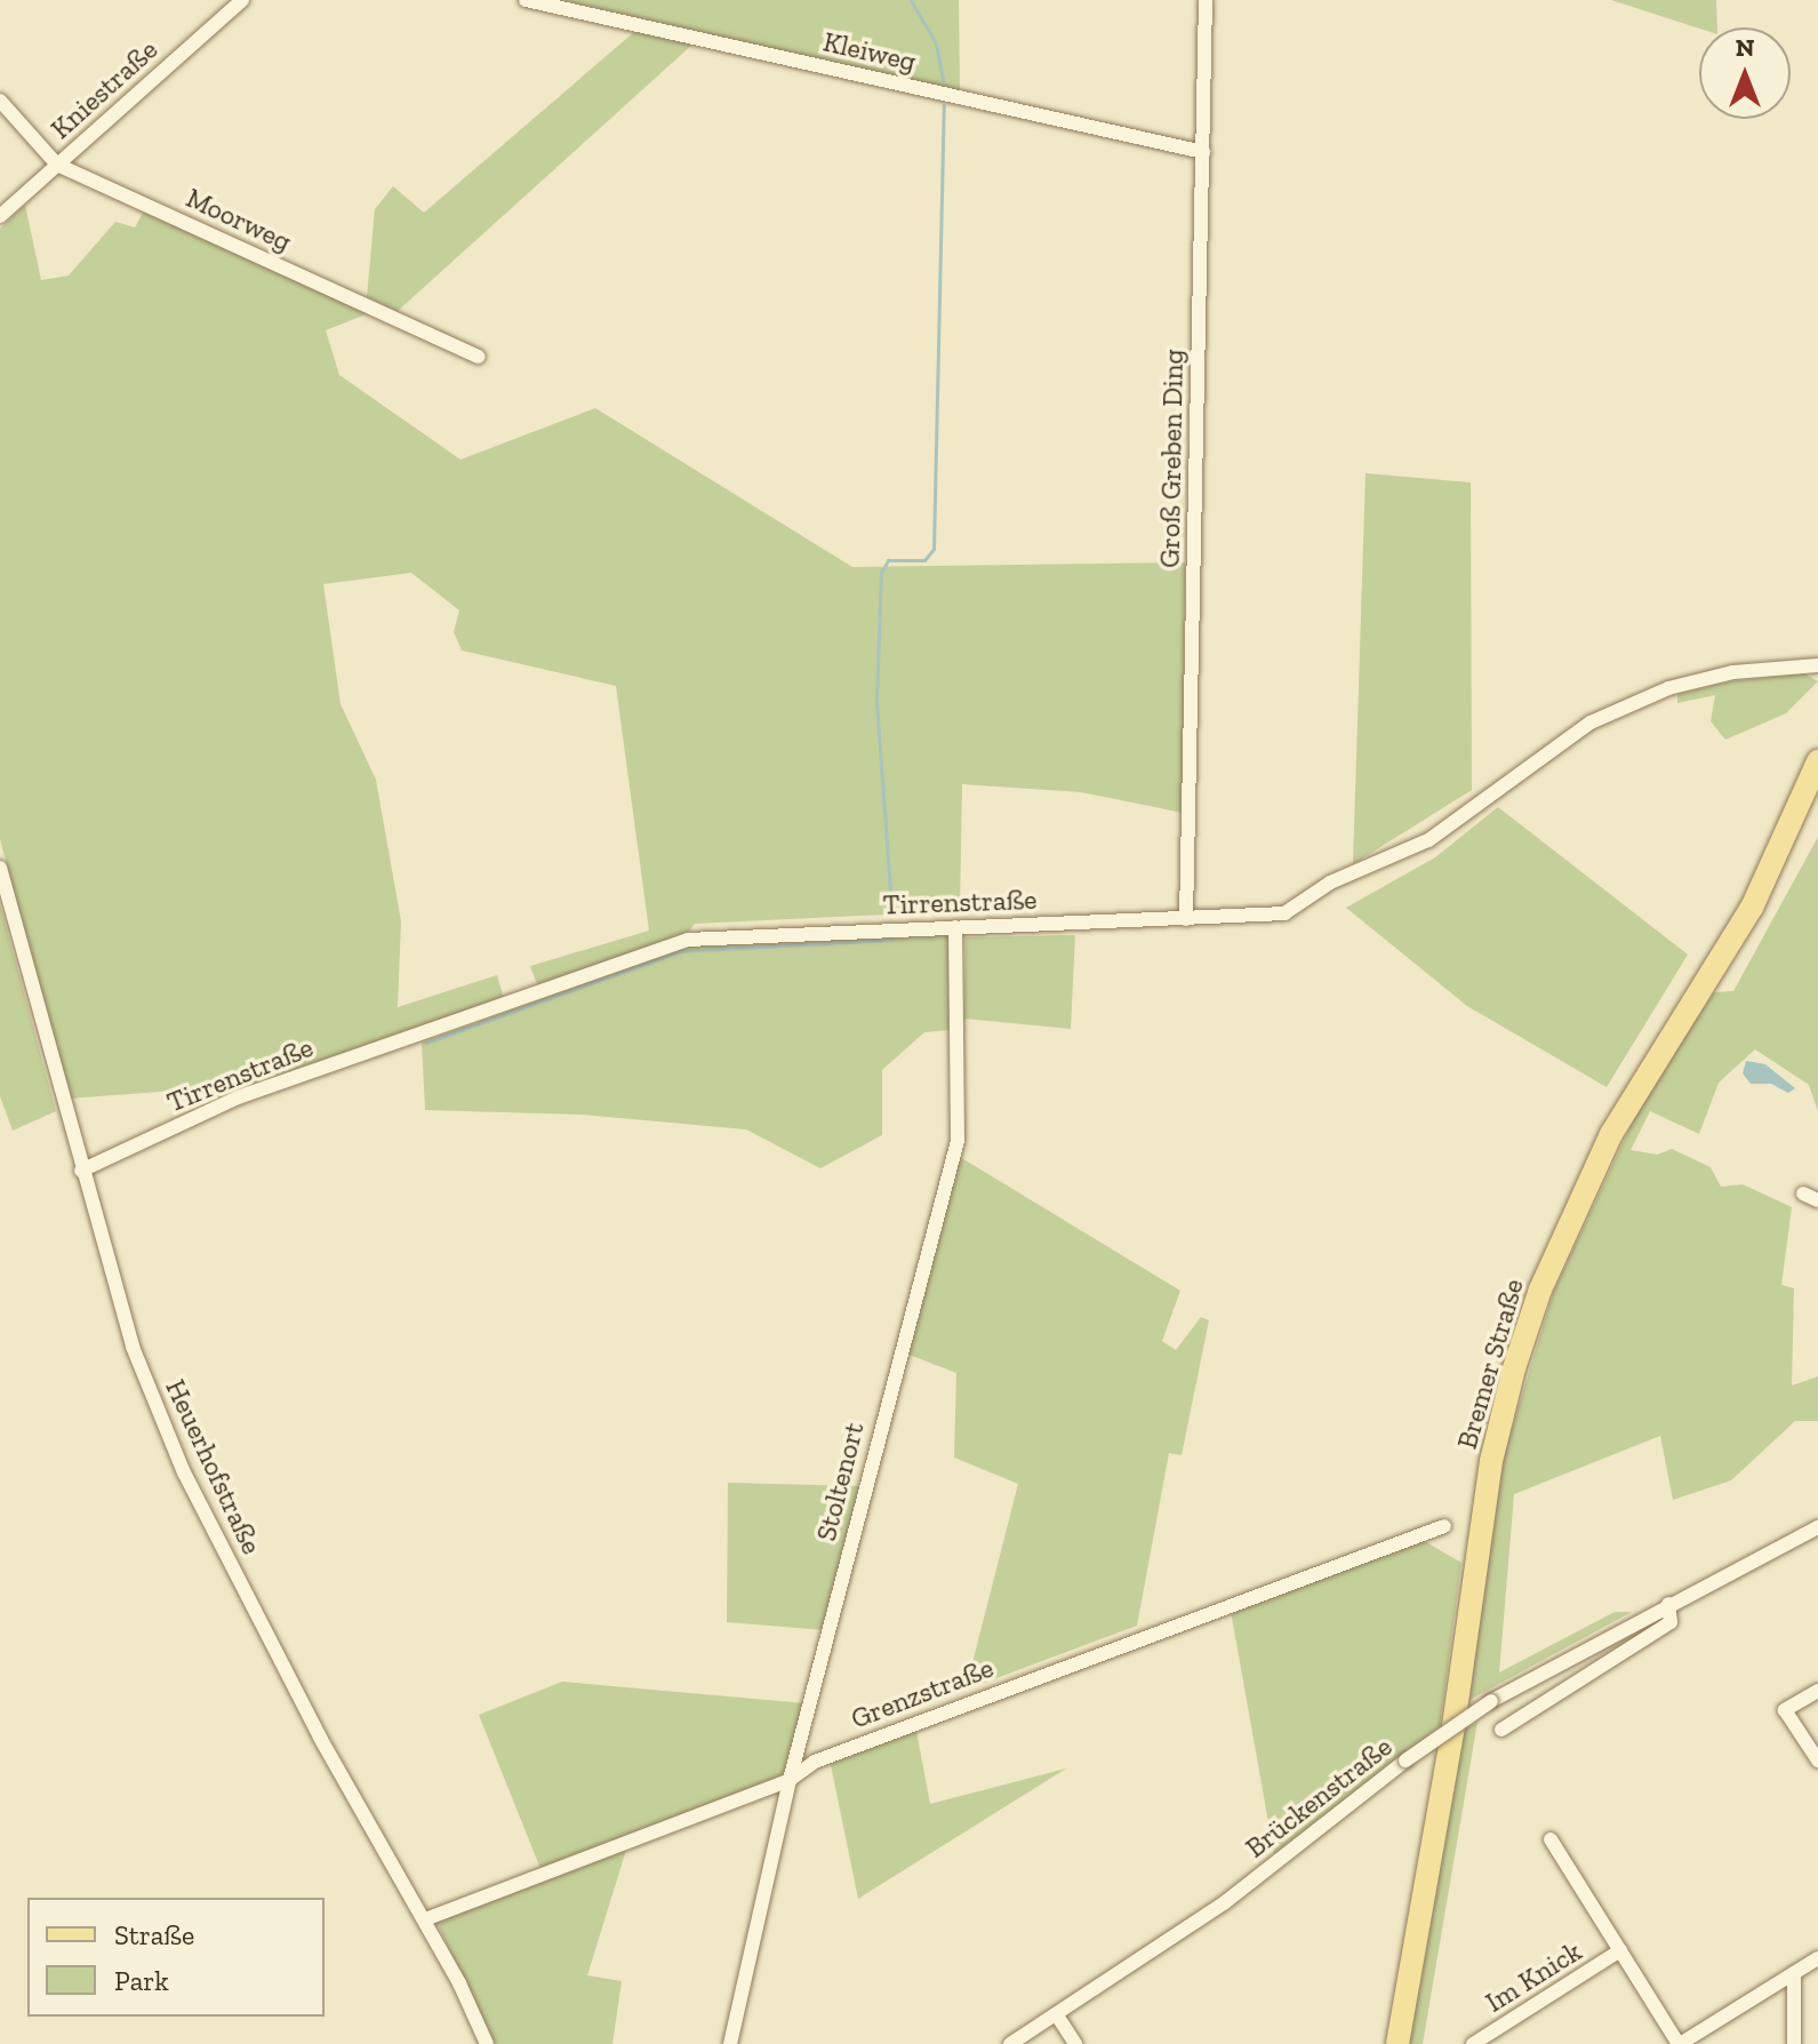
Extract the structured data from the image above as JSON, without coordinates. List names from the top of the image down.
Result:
{
  "streets": {
    "main road": ["Bremer Straße"],
    "street": [
      "Kleiweg",
      "Kniestraße",
      "Moorweg",
      "Groß Greben Ding",
      "Tirrenstraße",
      "Heuerhofstraße",
      "Stoltenort",
      "Grenzstraße",
      "Brückenstraße",
      "Im Knick"
    ]
  },
  "crossings": [
    ["Kleiweg", "Groß Greben Ding"],
    ["Kniestraße", "Moorweg"],
    ["Groß Greben Ding", "Tirrenstraße"],
    ["Tirrenstraße", "Heuerhofstraße"],
    ["Tirrenstraße", "Stoltenort"],
    ["Heuerhofstraße", "Grenzstraße"],
    ["Stoltenort", "Grenzstraße"]
  ],
  "legend": ["Straße", "Park"],
  "north": "top"
}
